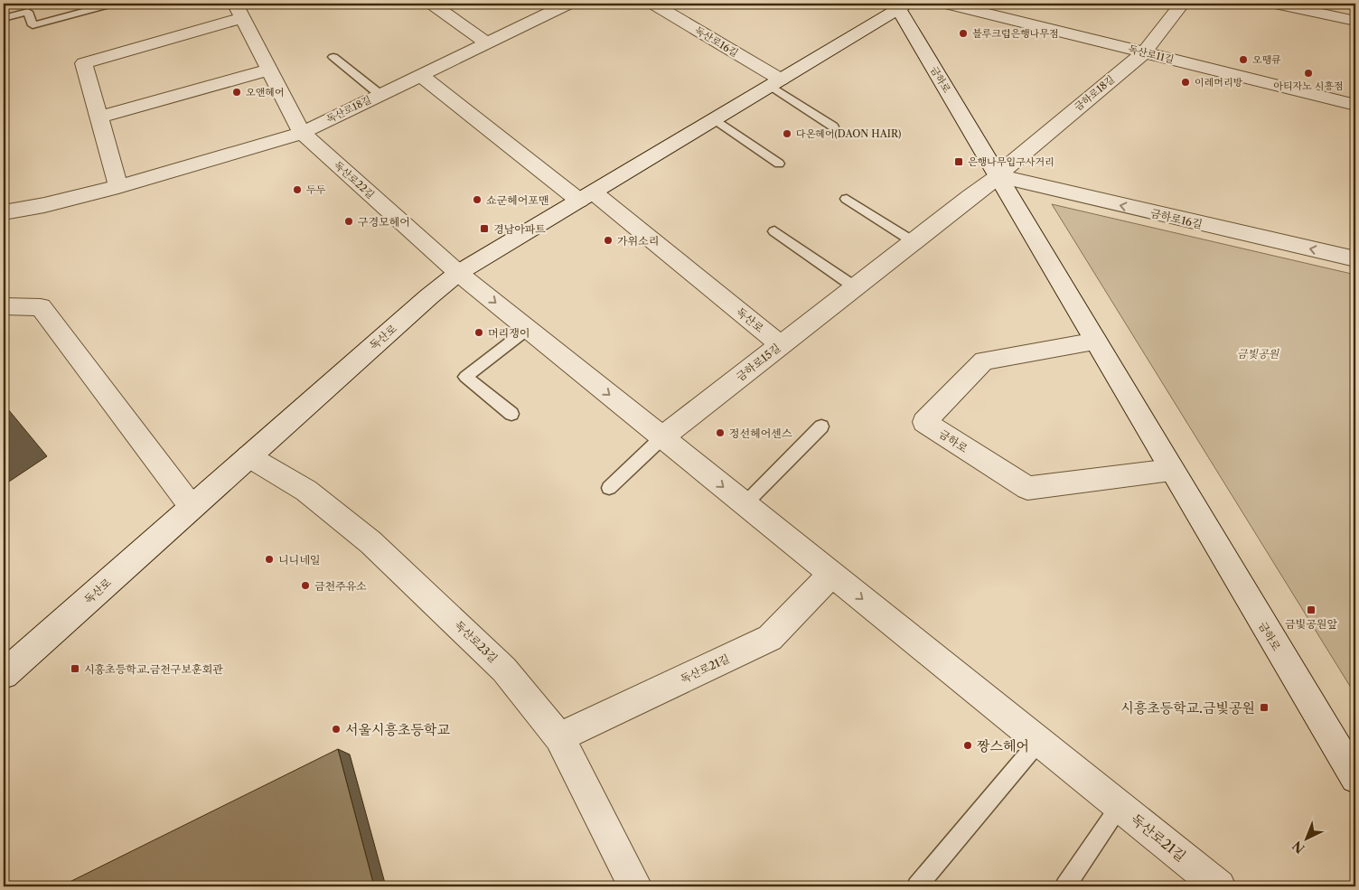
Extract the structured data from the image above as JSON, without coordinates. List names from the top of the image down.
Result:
{
  "streets": {
    "street": [
      "독산로16길",
      "독산로11길",
      "금하로",
      "금하로18길",
      "독산로18길",
      "독산로22길",
      "금하로16길",
      "독산로",
      "금하로15길",
      "독산로23길",
      "독산로21길"
    ]
  },
  "crossings": [
    ["독산로16길", "독산로"],
    ["독산로11길", "금하로18길"],
    ["금하로", "금하로18길"],
    ["금하로", "금하로16길"],
    ["금하로", "독산로"],
    ["금하로", "금하로15길"],
    ["금하로18길", "금하로16길"],
    ["금하로18길", "금하로15길"],
    ["독산로18길", "독산로22길"],
    ["독산로22길", "독산로"],
    ["독산로22길", "독산로21길"],
    ["금하로16길", "금하로15길"],
    ["독산로", "금하로15길"],
    ["독산로", "독산로23길"],
    ["독산로", "독산로21길"],
    ["금하로15길", "독산로21길"],
    ["독산로23길", "독산로21길"]
  ],
  "one_way": ["금하로16길", "독산로21길"],
  "parks": ["금빛공원"],
  "places": {
    "other": [
      "블루크럽은행나무점",
      "오땡큐",
      "아티자노 시흥점",
      "이레머리방",
      "오앤헤어",
      "다온헤어(DAON HAIR)",
      "두두",
      "쇼군헤어포맨",
      "구경모헤어",
      "가위소리",
      "머리쟁이",
      "정선헤어센스",
      "니니네일",
      "금천주유소",
      "서울시흥초등학교",
      "짱스헤어"
    ],
    "transit": [
      "은행나무입구사거리",
      "경남아파트",
      "금빛공원앞",
      "시흥초등학교.금천구보훈회관",
      "시흥초등학교.금빛공원"
    ]
  },
  "north": "bottom left"
}
